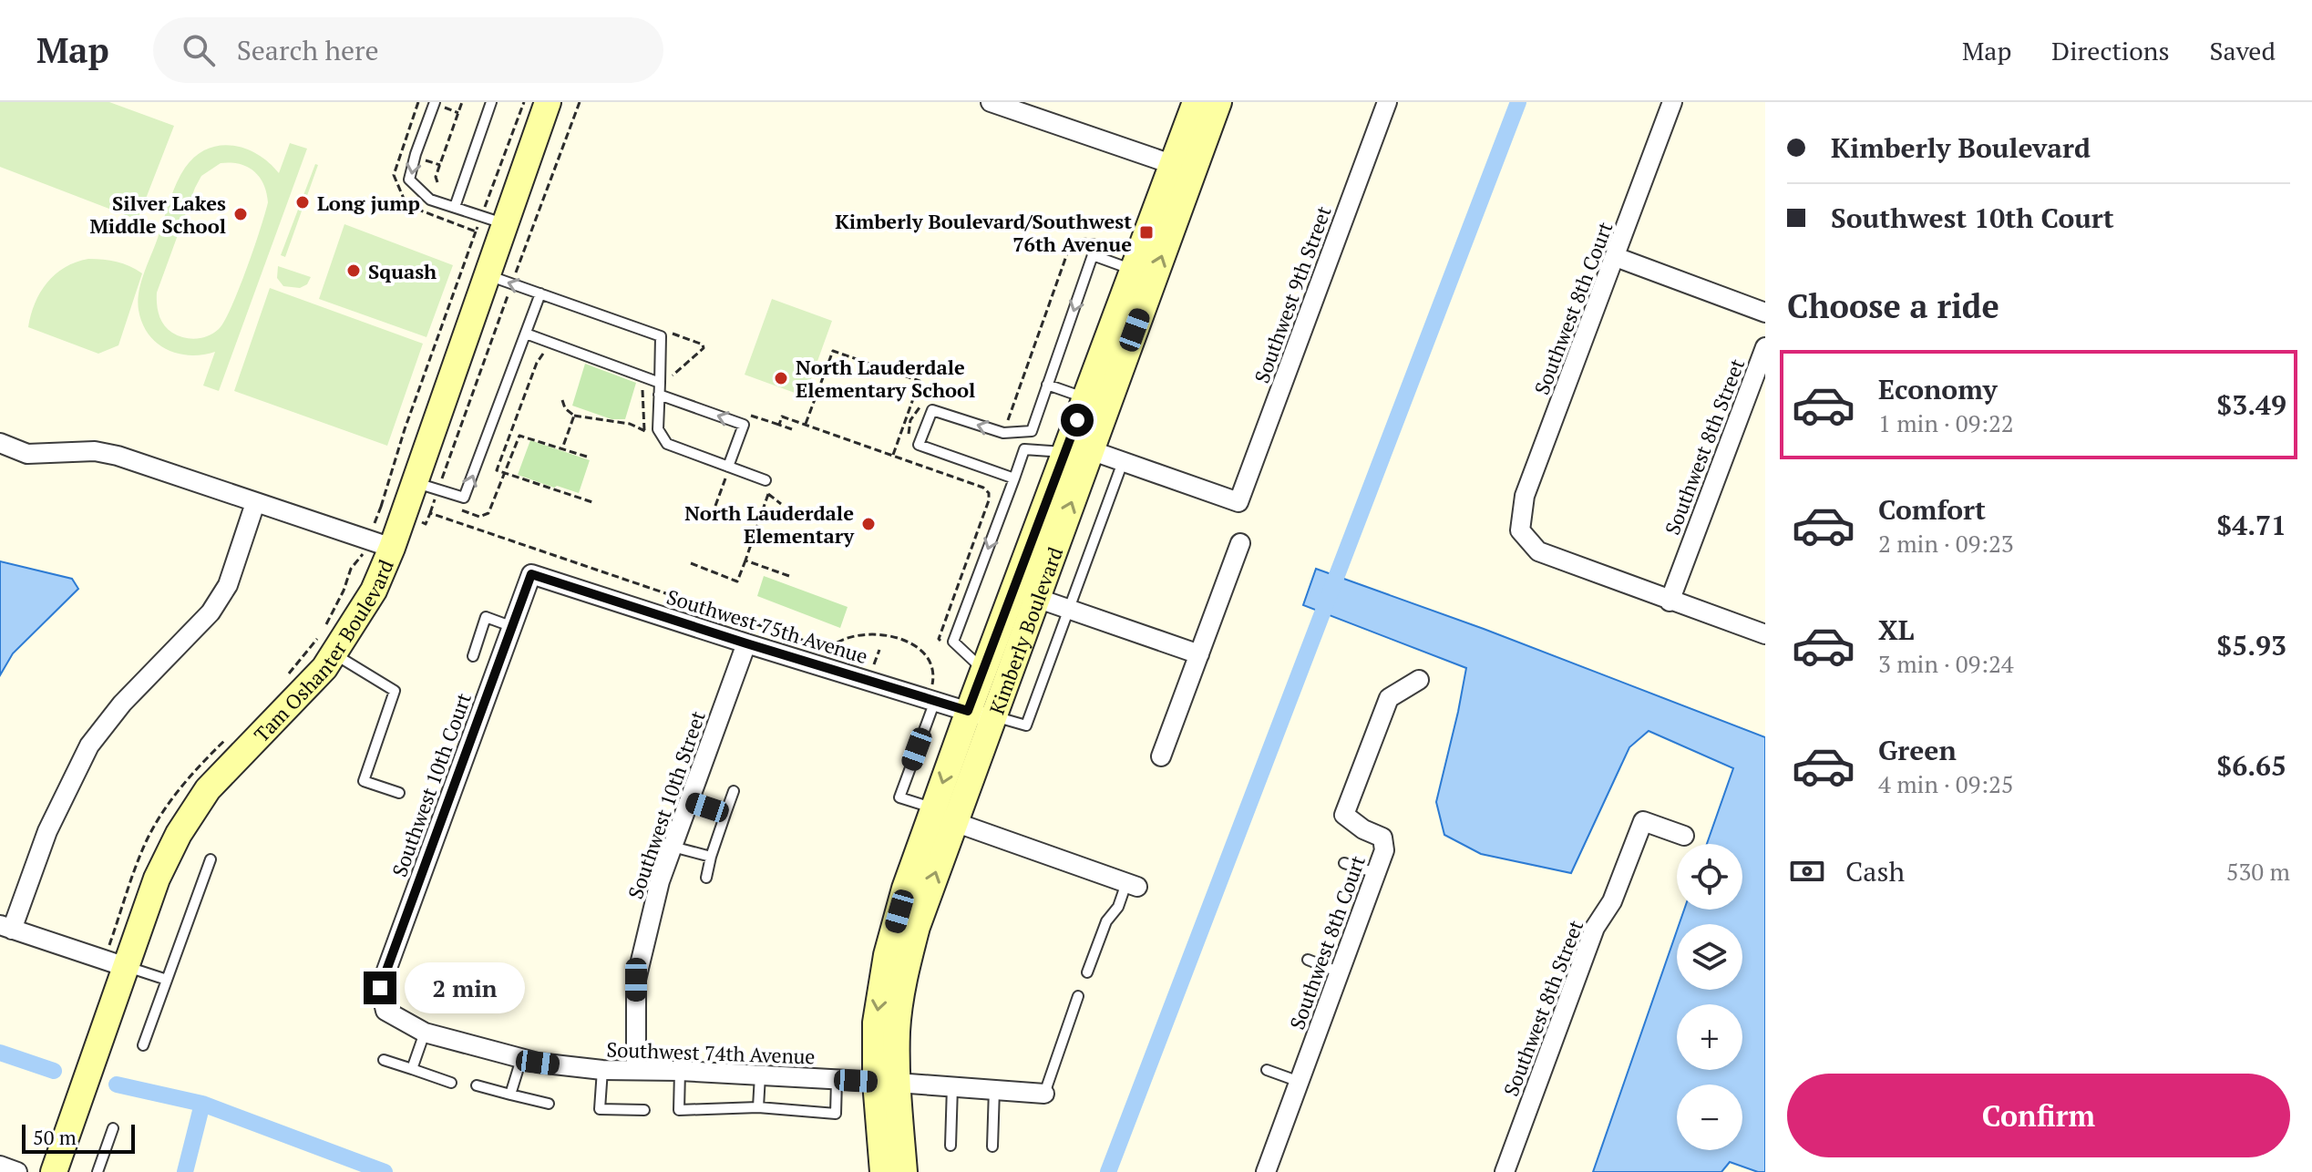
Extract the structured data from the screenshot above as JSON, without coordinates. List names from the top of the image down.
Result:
{
  "streets": {
    "street": [
      "Southwest 9th Street",
      "Southwest 8th Court",
      "Southwest 8th Street",
      "Southwest 75th Avenue",
      "Kimberly Boulevard",
      "Tam Oshanter Boulevard",
      "Southwest 10th Court",
      "Southwest 10th Street",
      "Southwest 74th Avenue"
    ]
  },
  "crossings": [
    ["Southwest 8th Court", "Southwest 8th Street"],
    ["Southwest 75th Avenue", "Kimberly Boulevard"],
    ["Southwest 75th Avenue", "Southwest 10th Court"],
    ["Southwest 75th Avenue", "Southwest 10th Street"],
    ["Kimberly Boulevard", "Southwest 74th Avenue"],
    ["Southwest 10th Court", "Southwest 74th Avenue"],
    ["Southwest 10th Street", "Southwest 74th Avenue"]
  ],
  "places": {
    "other": [
      "Long jump",
      "Silver Lakes Middle School",
      "Squash",
      "North Lauderdale Elementary School",
      "North Lauderdale Elementary"
    ],
    "transit": ["Kimberly Boulevard/Southwest 76th Avenue"]
  },
  "scale_bar": "50 m",
  "page": {
    "header": "Map",
    "search": "Search here",
    "nav": ["Map", "Directions", "Saved"],
    "banner": ["Kimberly Boulevard", "Southwest 10th Court"],
    "heading": "Choose a ride",
    "list": [
      {
        "name": "Economy",
        "note": "1 min · 09:22",
        "value": "$3.49"
      },
      {
        "name": "Comfort",
        "note": "2 min · 09:23",
        "value": "$4.71"
      },
      {
        "name": "XL",
        "note": "3 min · 09:24",
        "value": "$5.93"
      },
      {
        "name": "Green",
        "note": "4 min · 09:25",
        "value": "$6.65"
      }
    ],
    "pay": ["Cash", "530 m"],
    "map_buttons": ["+", "−"],
    "bubble": "2 min",
    "buttons": "Confirm",
    "scale": "50 m"
  }
}
